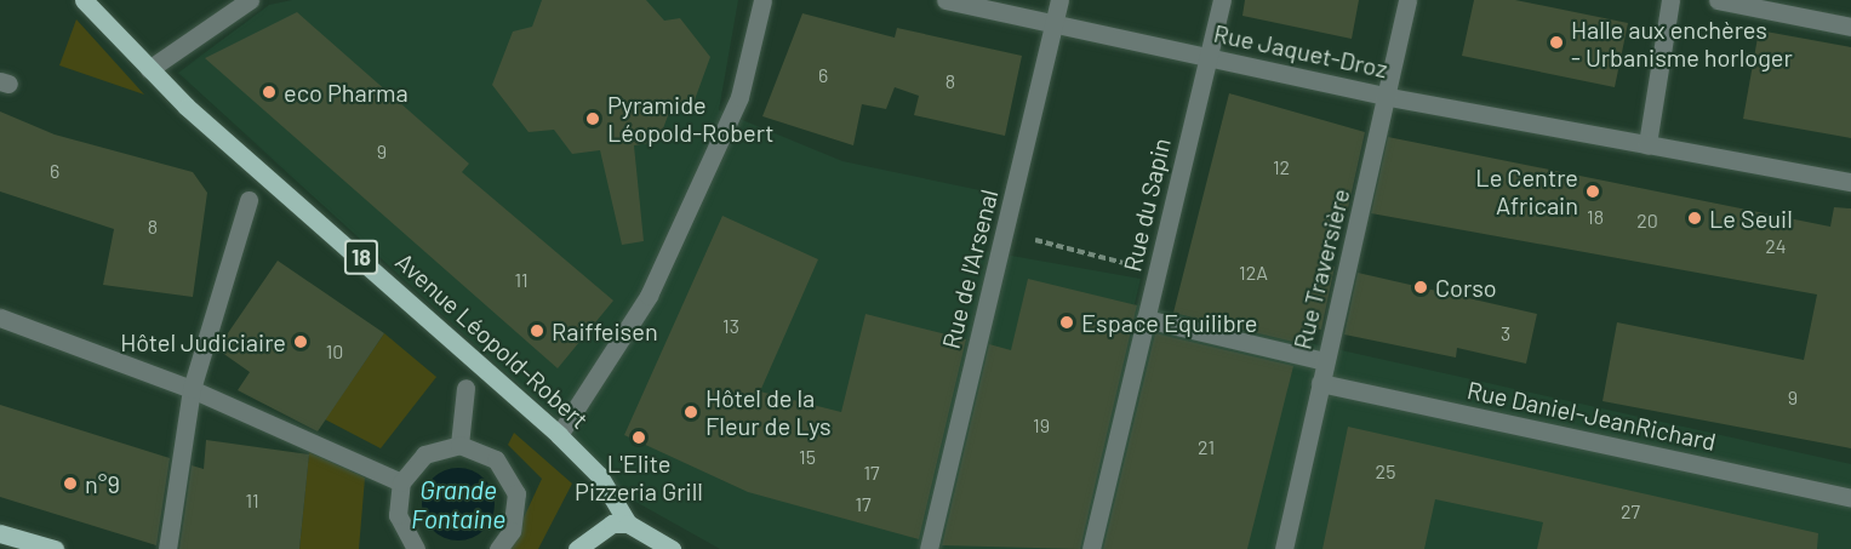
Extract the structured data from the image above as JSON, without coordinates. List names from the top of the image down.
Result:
{
  "streets": {
    "main road": ["18", "Avenue Léopold-Robert"],
    "street": [
      "Rue Jaquet-Droz",
      "Rue du Sapin",
      "Rue de l'Arsenal",
      "Rue Traversière",
      "Rue Daniel-JeanRichard"
    ]
  },
  "crossings": [
    ["Rue Jaquet-Droz", "Rue du Sapin"],
    ["Rue Jaquet-Droz", "Rue de l'Arsenal"],
    ["Rue Jaquet-Droz", "Rue Traversière"],
    ["18", "Avenue Léopold-Robert"],
    ["Rue Traversière", "Rue Daniel-JeanRichard"]
  ],
  "water": ["Grande Fontaine"],
  "places": [
    "Halle aux enchères - Urbanisme horloger",
    "eco Pharma",
    "Pyramide Léopold-Robert",
    "Le Centre Africain",
    "Le Seuil",
    "Corso",
    "Espace Equilibre",
    "Raiffeisen",
    "Hôtel Judiciaire",
    "Hôtel de la Fleur de Lys",
    "L'Elite Pizzeria Grill",
    "n°9"
  ],
  "house_numbers": [
    "6",
    "8",
    "9",
    "12",
    "6",
    "18",
    "20",
    "8",
    "24",
    "12A",
    "11",
    "13",
    "3",
    "10",
    "9",
    "19",
    "21",
    "15",
    "25",
    "17",
    "11",
    "17",
    "27"
  ]
}
